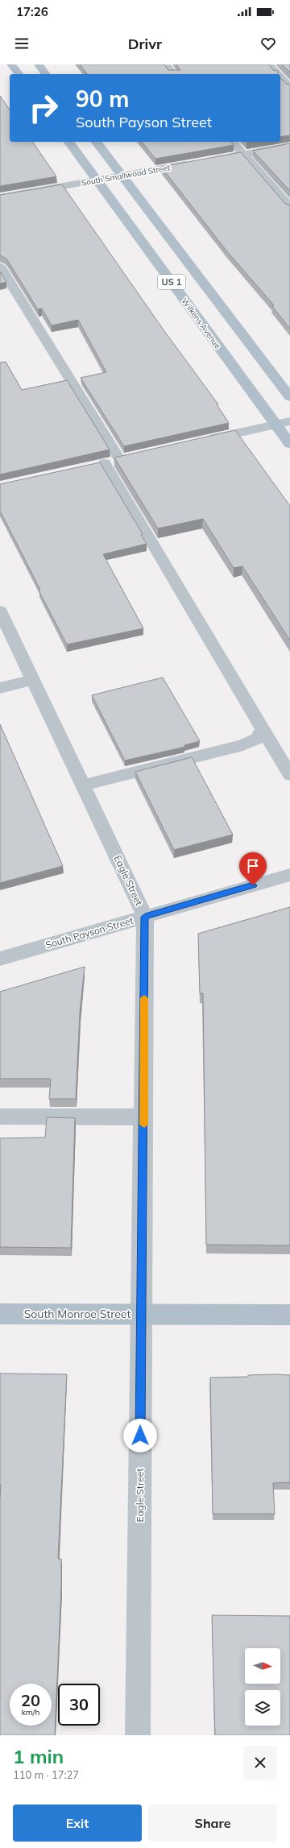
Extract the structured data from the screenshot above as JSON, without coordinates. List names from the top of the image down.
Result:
{
  "streets": {
    "main road": ["US 1", "Wilkens Avenue", "South Monroe Street"],
    "street": ["South Smallwood Street", "Eagle Street", "South Payson Street"]
  },
  "crossings": [
    ["South Smallwood Street", "US 1"],
    ["South Smallwood Street", "Wilkens Avenue"],
    ["Eagle Street", "South Payson Street"],
    ["Eagle Street", "South Monroe Street"]
  ],
  "north": "right",
  "page": {
    "status": "17:26",
    "header": "Drivr",
    "turn": ["90 m", "South Payson Street"],
    "speed": "20 km/h",
    "limit": "30",
    "heading": ["1 min", "110 m · 17:27"],
    "buttons": ["Exit", "Share"]
  }
}
